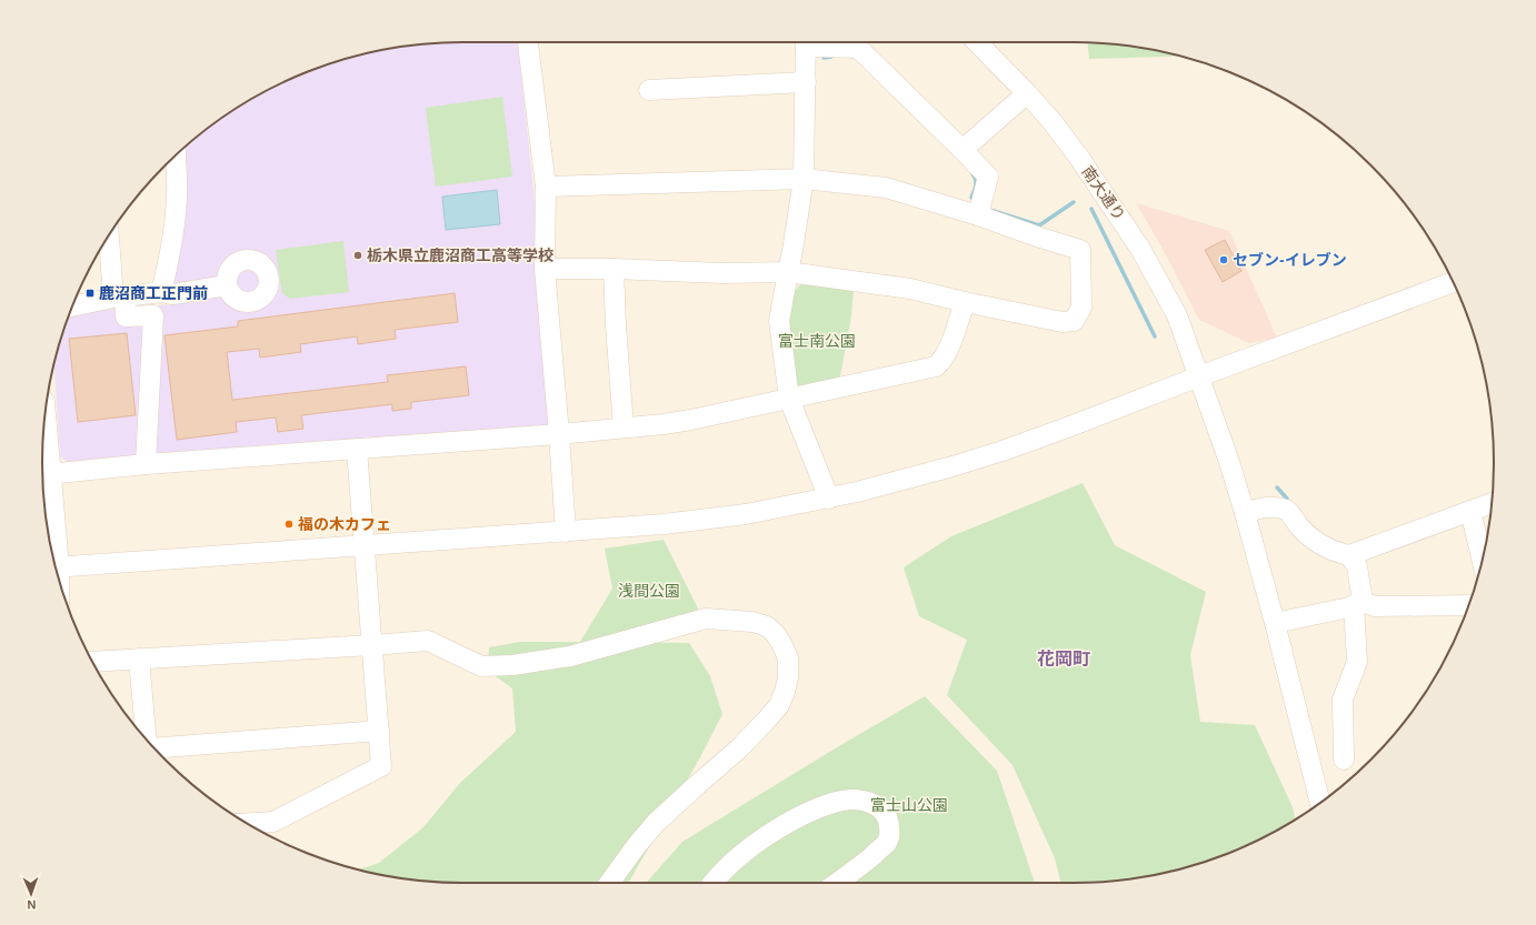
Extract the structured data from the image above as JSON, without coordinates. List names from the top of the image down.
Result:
{
  "streets": {
    "street": ["南大通り"]
  },
  "districts": ["花岡町"],
  "parks": ["富士南公園", "浅間公園", "富士山公園"],
  "places": {
    "other": ["栃木県立鹿沼商工高等学校", "セブン-イレブン", "福の木カフェ"],
    "transit": ["鹿沼商工正門前"]
  },
  "north": "bottom"
}
